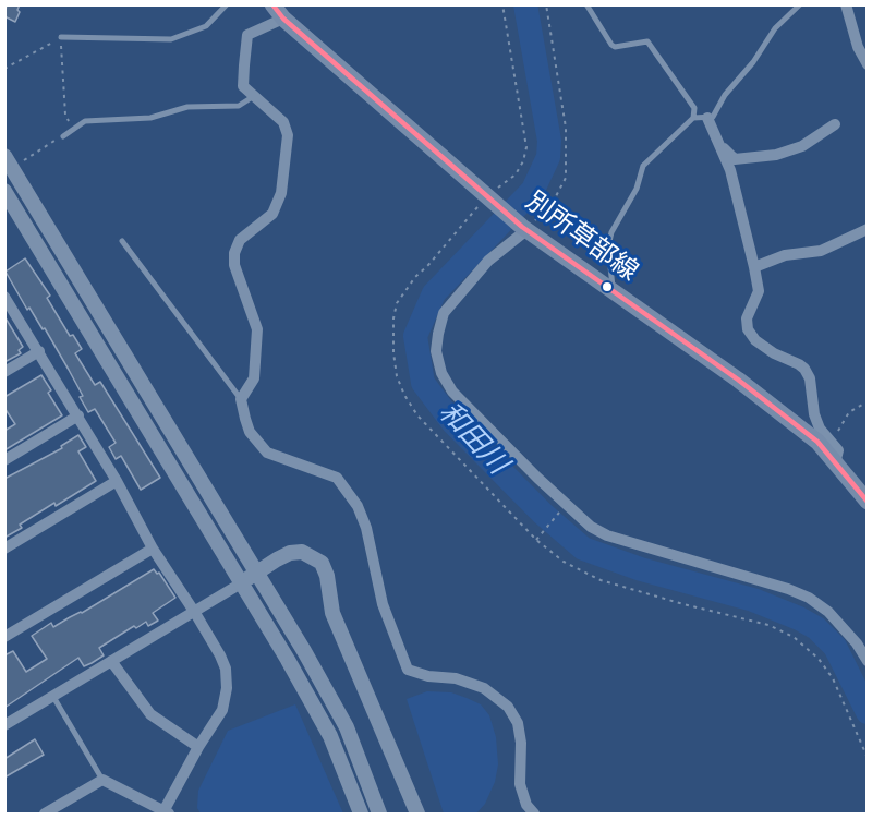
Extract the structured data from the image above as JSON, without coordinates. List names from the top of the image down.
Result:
{
  "streets": {
    "main road": ["別所草部線"]
  },
  "water": ["和田川"]
}
